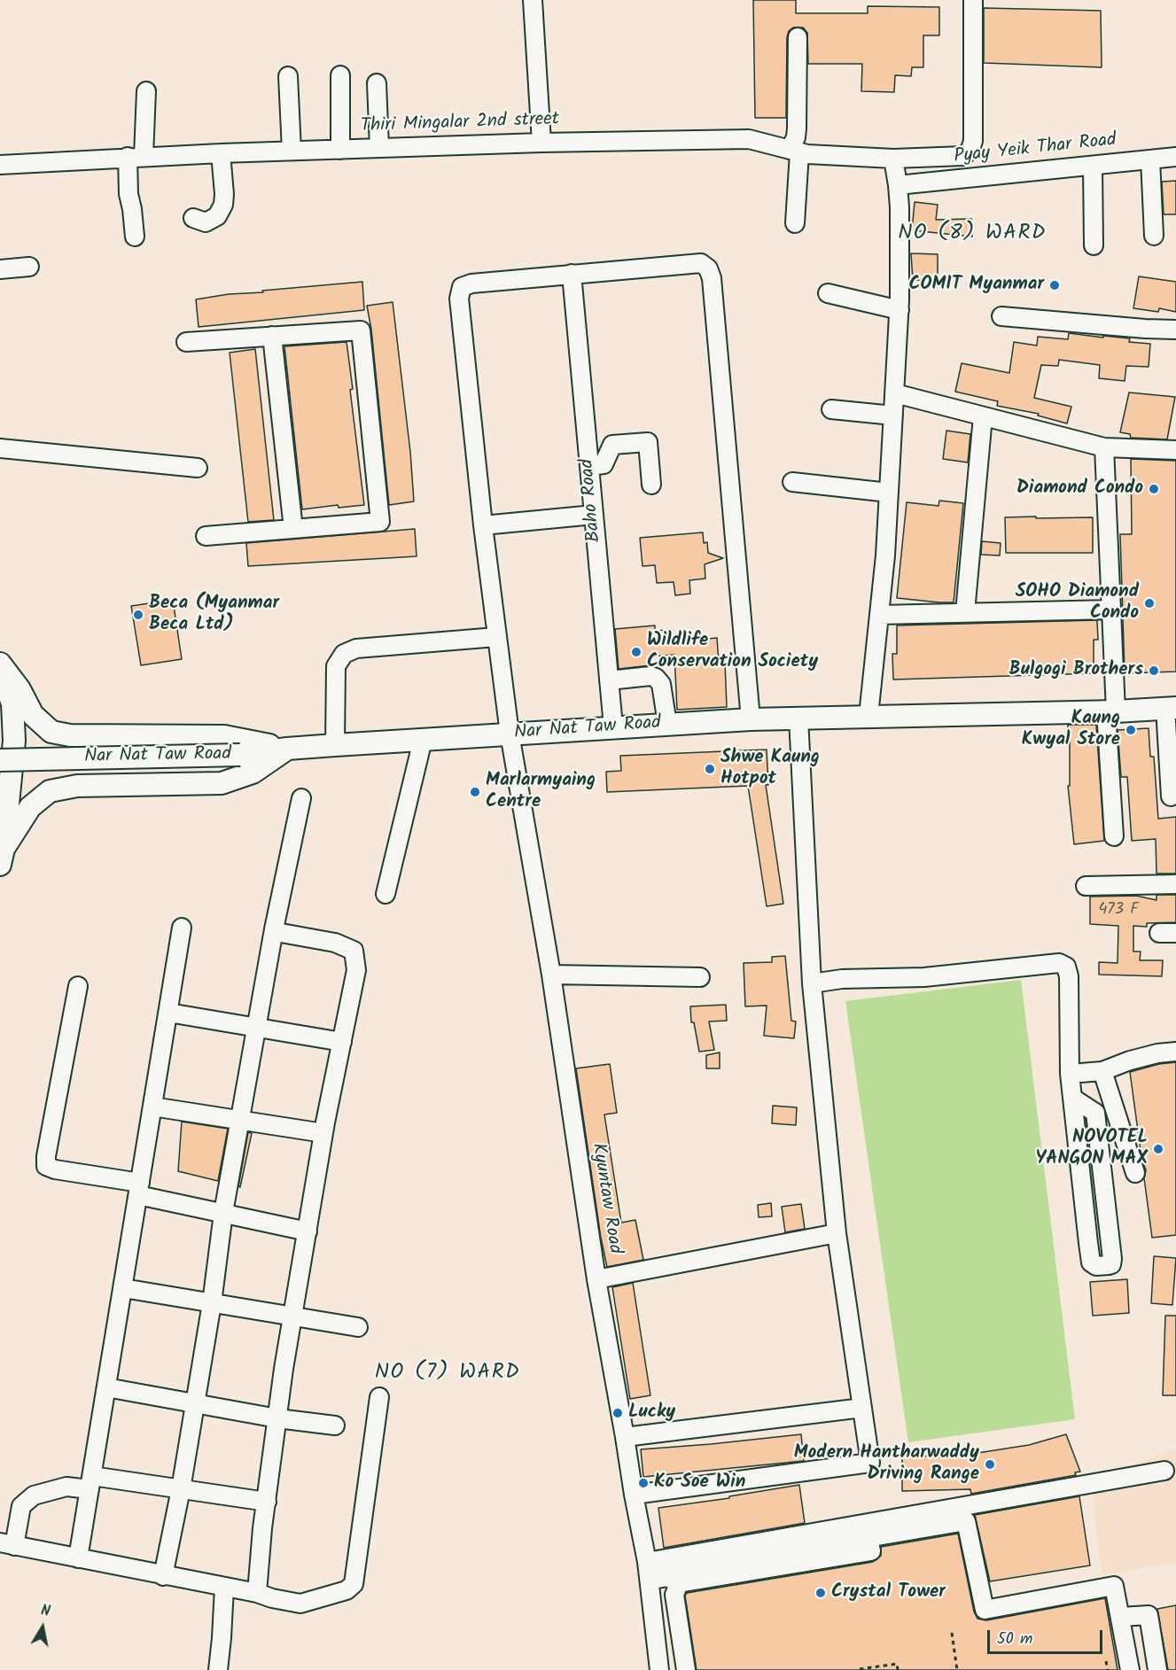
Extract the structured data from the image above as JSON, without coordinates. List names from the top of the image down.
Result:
{
  "streets": {
    "main road": ["Nar Nat Taw Road"],
    "street": [
      "Thiri Mingalar 2nd street",
      "Pyay Yeik Thar Road",
      "Baho Road",
      "Kyuntaw Road"
    ]
  },
  "crossings": [
    ["Baho Road", "Nar Nat Taw Road"],
    ["Baho Road", "Kyuntaw Road"],
    ["Nar Nat Taw Road", "Kyuntaw Road"]
  ],
  "districts": ["NO (8) WARD", "NO (7) WARD"],
  "places": [
    "COMIT Myanmar",
    "Diamond Condo",
    "SOHO Diamond Condo",
    "Beca (Myanmar Beca Ltd)",
    "Wildlife Conservation Society",
    "Bulgogi Brothers",
    "Kaung Kwyal Store",
    "Shwe Kaung Hotpot",
    "Marlarmyaing Centre",
    "NOVOTEL YANGON MAX",
    "Lucky",
    "Modern Hantharwaddy Driving Range",
    "Ko Soe Win",
    "Crystal Tower"
  ],
  "house_numbers": ["473 F"],
  "scale_bar": "50 m",
  "north": "top"
}
